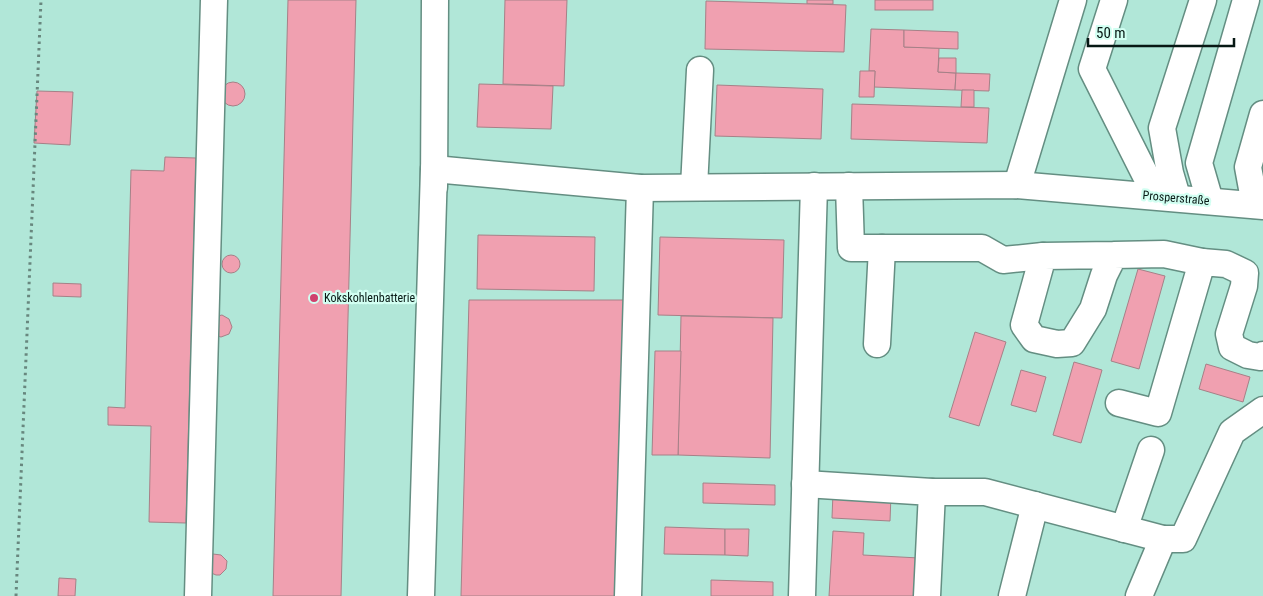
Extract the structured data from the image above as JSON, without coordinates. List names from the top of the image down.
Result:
{
  "streets": {
    "street": ["Prosperstraße"]
  },
  "places": ["Kokskohlenbatterie"],
  "scale_bar": "50 m"
}
